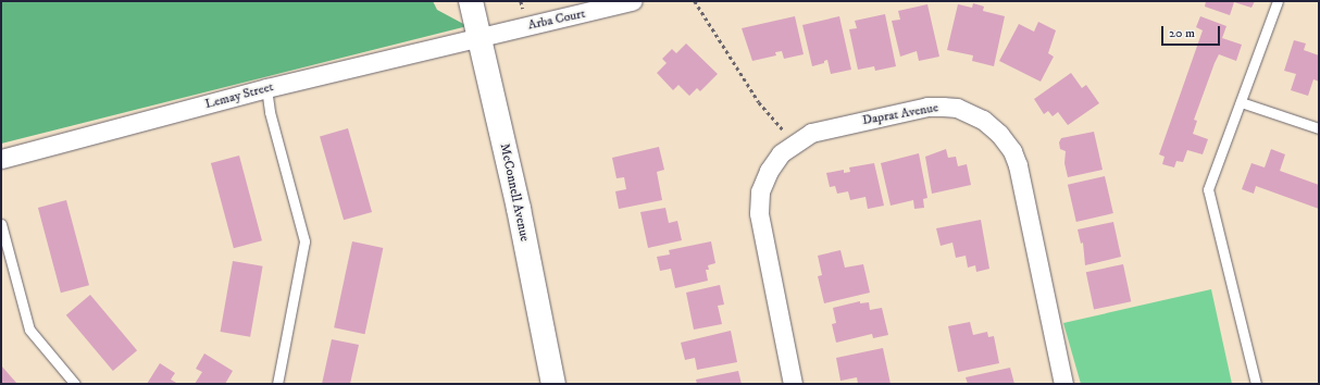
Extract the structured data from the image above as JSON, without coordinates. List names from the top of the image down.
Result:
{
  "streets": {
    "main road": ["McConnell Avenue"],
    "street": ["Arba Court", "Lemay Street", "Daprat Avenue"]
  },
  "crossings": [
    ["Arba Court", "Lemay Street"],
    ["Arba Court", "McConnell Avenue"],
    ["Lemay Street", "McConnell Avenue"]
  ],
  "scale_bar": "20 m"
}
